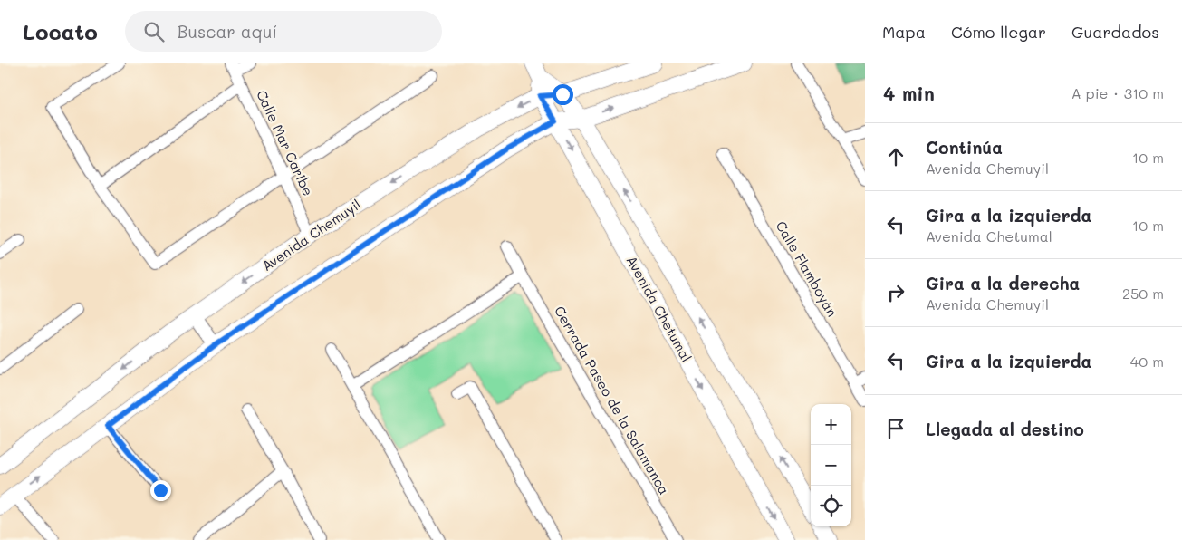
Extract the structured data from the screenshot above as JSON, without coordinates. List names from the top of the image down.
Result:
{
  "streets": {
    "main road": ["Avenida Chemuyil", "Avenida Chetumal"],
    "street": ["Calle Mar Caribe", "Calle Flamboyán", "Cerrada Paseo de la Salamanca"]
  },
  "crossings": [
    ["Calle Mar Caribe", "Avenida Chemuyil"],
    ["Avenida Chemuyil", "Avenida Chetumal"]
  ],
  "page": {
    "header": "Locato",
    "search": "Buscar aquí",
    "nav": ["Mapa", "Cómo llegar", "Guardados"],
    "heading": ["4 min", "A pie · 310 m"],
    "list": [
      ["Continúa", "Avenida Chemuyil", "10 m"],
      ["Gira a la izquierda", "Avenida Chetumal", "10 m"],
      ["Gira a la derecha", "Avenida Chemuyil", "250 m"],
      ["Gira a la izquierda", "40 m"],
      "Llegada al destino"
    ],
    "map_buttons": ["+", "−"]
  }
}
